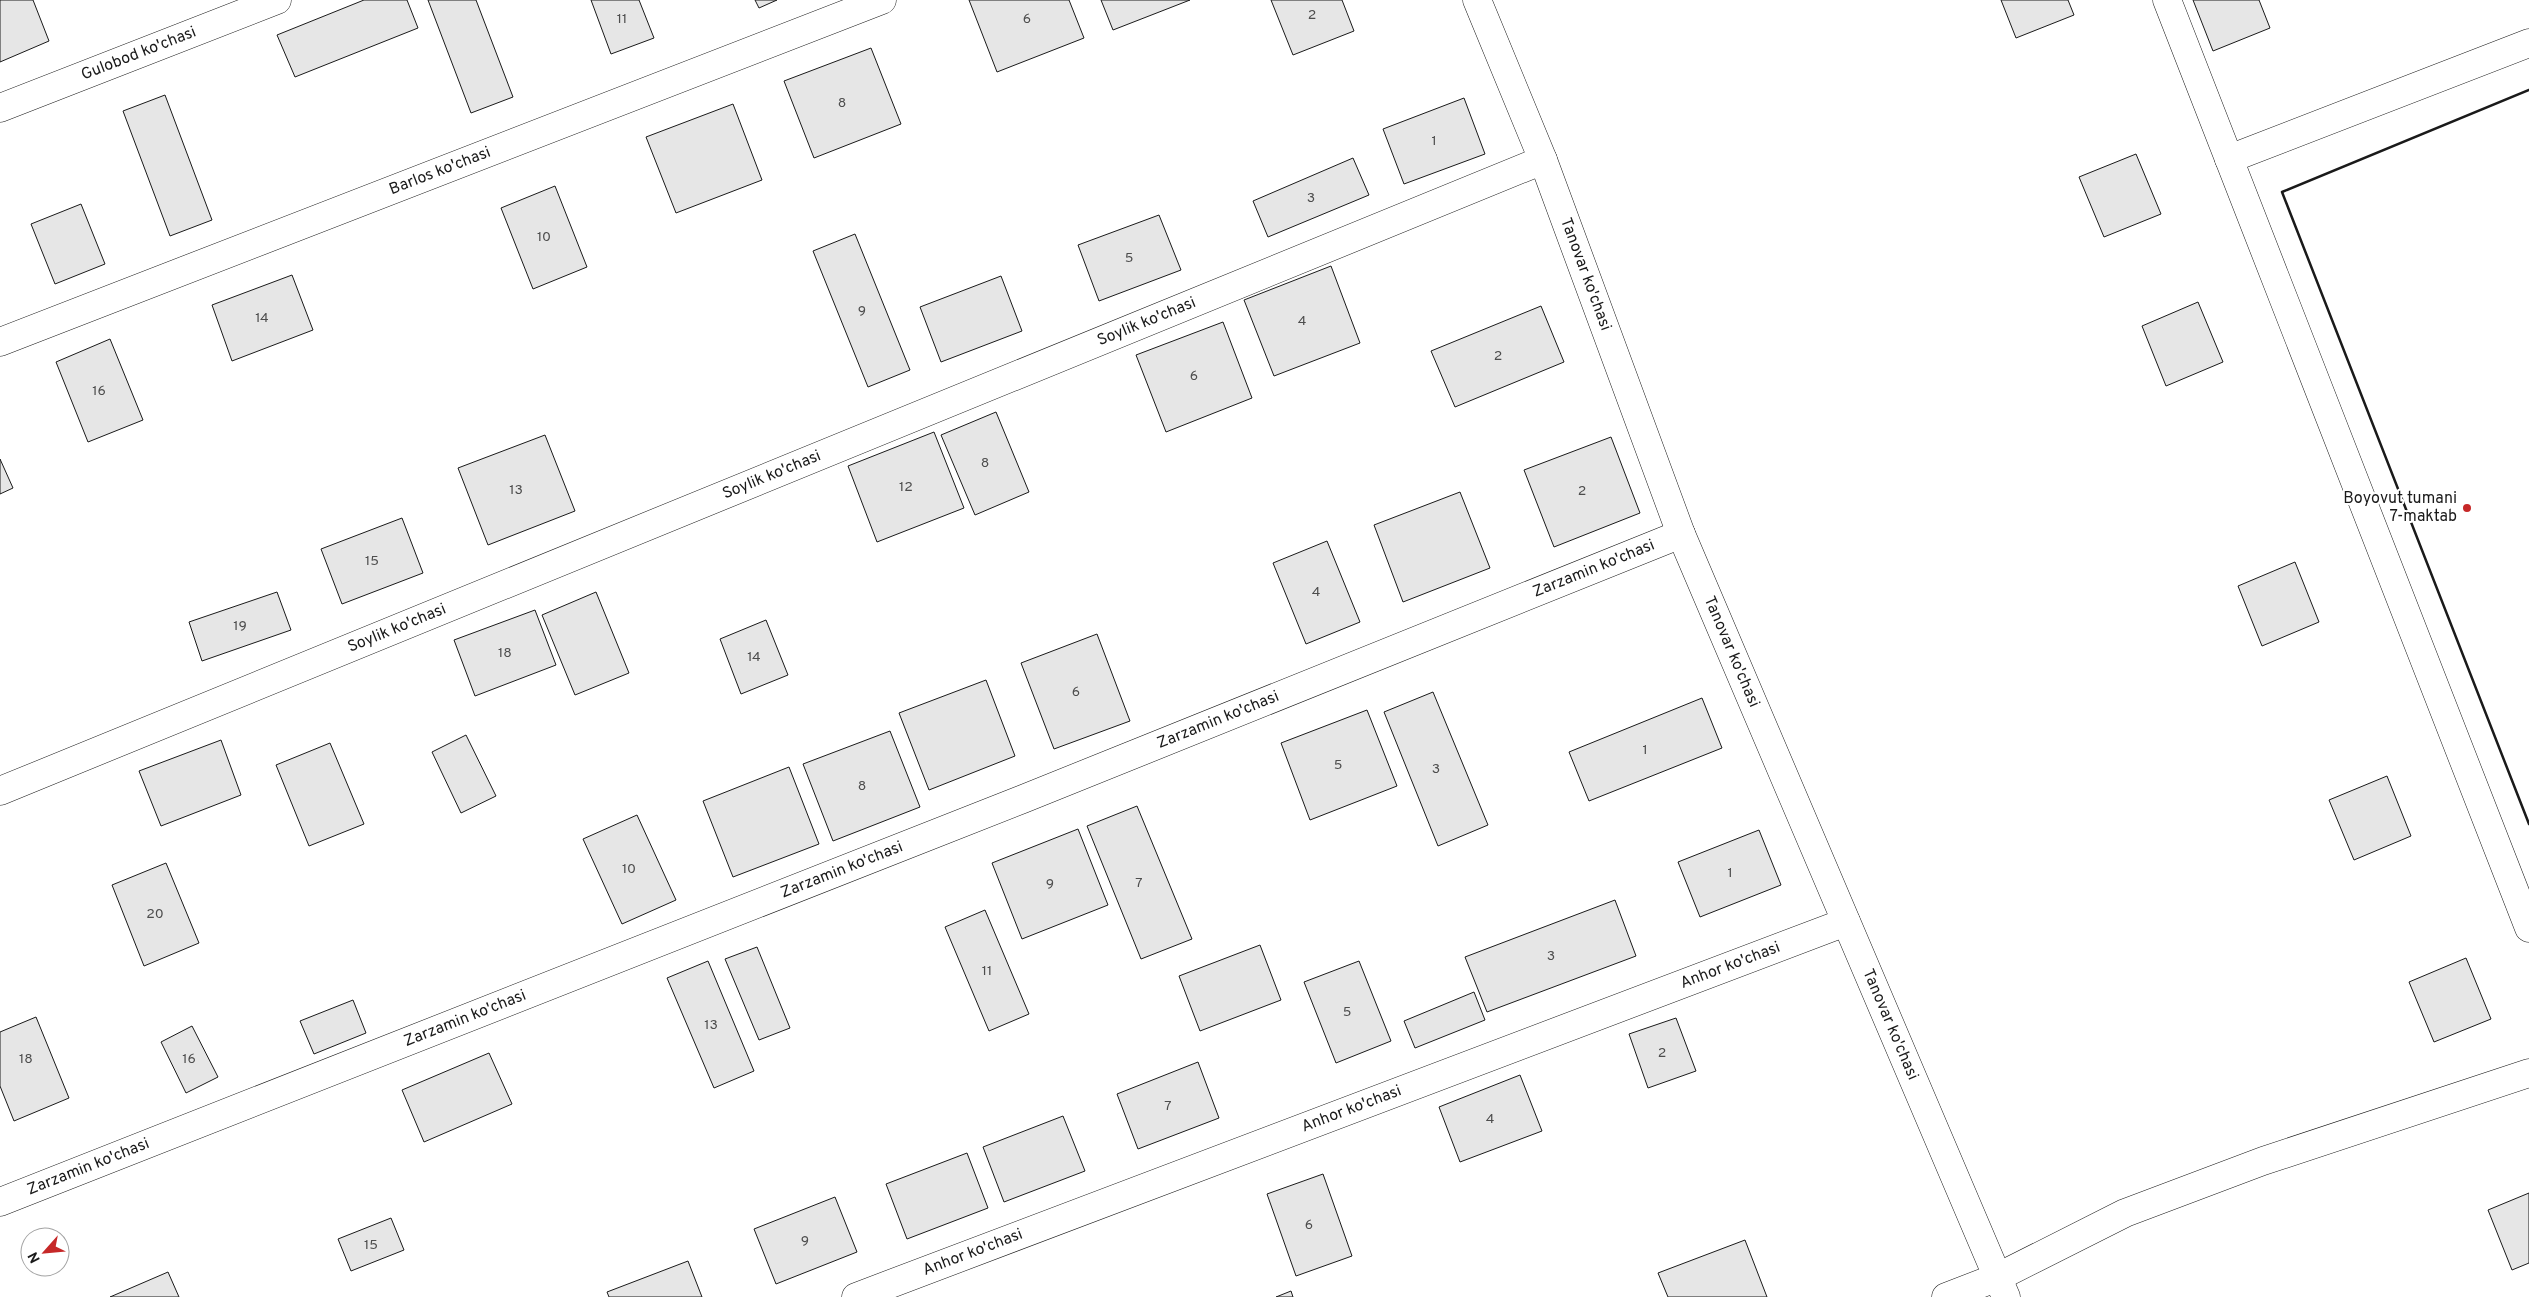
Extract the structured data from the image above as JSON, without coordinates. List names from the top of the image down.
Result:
{
  "streets": {
    "street": [
      "Gulobod ko'chasi",
      "Barlos ko'chasi",
      "Tanovar ko'chasi",
      "Soylik ko'chasi",
      "Zarzamin ko'chasi",
      "Anhor ko'chasi"
    ]
  },
  "crossings": [
    ["Tanovar ko'chasi", "Soylik ko'chasi"],
    ["Tanovar ko'chasi", "Zarzamin ko'chasi"],
    ["Tanovar ko'chasi", "Anhor ko'chasi"]
  ],
  "places": ["Boyovut tumani 7-maktab"],
  "house_numbers": [
    "2",
    "11",
    "6",
    "8",
    "1",
    "3",
    "10",
    "5",
    "9",
    "14",
    "4",
    "2",
    "6",
    "16",
    "8",
    "12",
    "13",
    "2",
    "15",
    "4",
    "19",
    "18",
    "14",
    "6",
    "1",
    "5",
    "3",
    "8",
    "10",
    "1",
    "7",
    "9",
    "20",
    "3",
    "11",
    "5",
    "13",
    "2",
    "18",
    "16",
    "7",
    "4",
    "6",
    "9",
    "15"
  ],
  "north": "bottom left"
}
